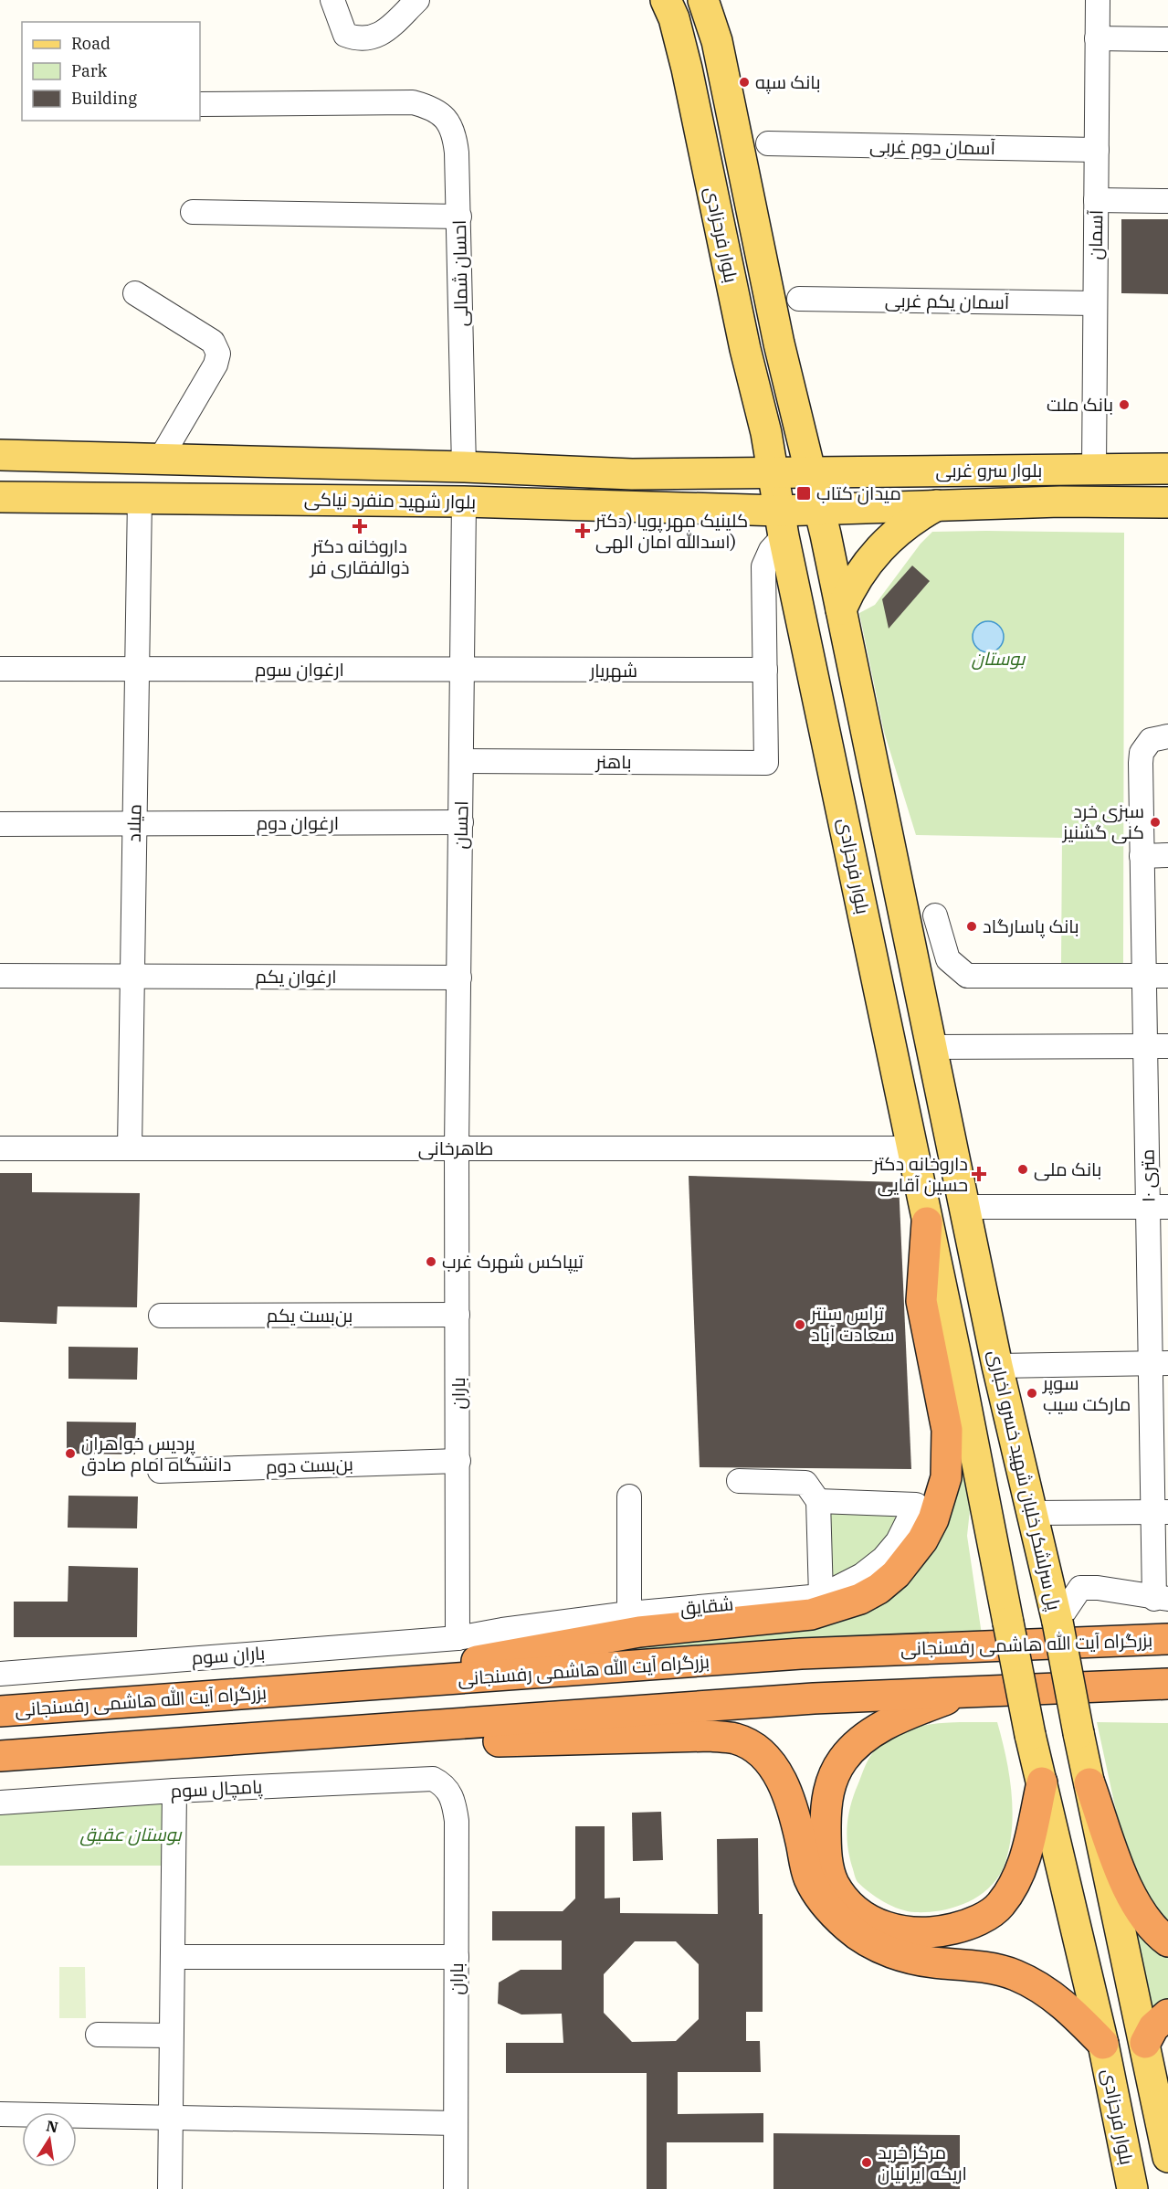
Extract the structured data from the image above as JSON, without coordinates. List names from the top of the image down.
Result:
{
  "streets": {
    "highway": ["بزرگراه آیت الله هاشمی رفسنجانی"],
    "main road": [
      "بلوار فرحزادی",
      "بلوار سرو غربی",
      "بلوار شهید منفرد نیاکی",
      "پل سرلشکر خلبان شهید خسرو اخباری"
    ],
    "street": [
      "آسمان دوم غربی",
      "آسمان",
      "احسان شمالی",
      "آسمان یکم غربی",
      "ارغوان سوم",
      "شهریار",
      "باهنر",
      "میلاد",
      "ارغوان دوم",
      "احسان",
      "ارغوان یکم",
      "طاهرخانی",
      "۱۰ متری",
      "بن‌بست یکم",
      "باران",
      "بن‌بست دوم",
      "شقایق",
      "باران سوم",
      "پامچال سوم"
    ]
  },
  "crossings": [
    ["آسمان دوم غربی", "آسمان"],
    ["بلوار فرحزادی", "بلوار سرو غربی"],
    ["بلوار فرحزادی", "بلوار شهید منفرد نیاکی"],
    ["بلوار فرحزادی", "طاهرخانی"],
    ["آسمان", "آسمان یکم غربی"],
    ["آسمان", "بلوار سرو غربی"],
    ["احسان شمالی", "بلوار شهید منفرد نیاکی"],
    ["بلوار سرو غربی", "بلوار شهید منفرد نیاکی"],
    ["بلوار شهید منفرد نیاکی", "میلاد"],
    ["بلوار شهید منفرد نیاکی", "احسان"],
    ["ارغوان سوم", "شهریار"],
    ["ارغوان سوم", "میلاد"],
    ["ارغوان سوم", "احسان"],
    ["شهریار", "باهنر"],
    ["شهریار", "احسان"],
    ["باهنر", "احسان"],
    ["میلاد", "ارغوان دوم"],
    ["میلاد", "ارغوان یکم"],
    ["میلاد", "طاهرخانی"],
    ["ارغوان دوم", "احسان"],
    ["احسان", "ارغوان یکم"],
    ["احسان", "طاهرخانی"],
    ["احسان", "باران"],
    ["طاهرخانی", "باران"],
    ["بن‌بست یکم", "باران"],
    ["باران", "بن‌بست دوم"],
    ["باران", "شقایق"],
    ["باران", "باران سوم"],
    ["باران", "پامچال سوم"],
    ["شقایق", "باران سوم"]
  ],
  "parks": ["بوستان", "بوستان عقیق"],
  "places": {
    "other": [
      "بانک سپه",
      "بانک ملت",
      "سبزی خرد کنی گشنیز",
      "بانک پاسارگاد",
      "بانک ملی",
      "تیپاکس شهرک غرب",
      "تراس سنتر سعادت آباد",
      "سوپر مارکت سیب",
      "پردیس خواهران دانشگاه امام صادق",
      "مرکز خرید اریکه ایرانیان"
    ],
    "transit": ["میدان کتاب"],
    "health": ["داروخانه دکتر ذوالفقاری فر", "کلینیک مهر پویا (دکتر اسدالله امان الهی)", "داروخانه دکتر حسین آقایی"]
  },
  "legend": ["Road", "Park", "Building"],
  "north": "top"
}
